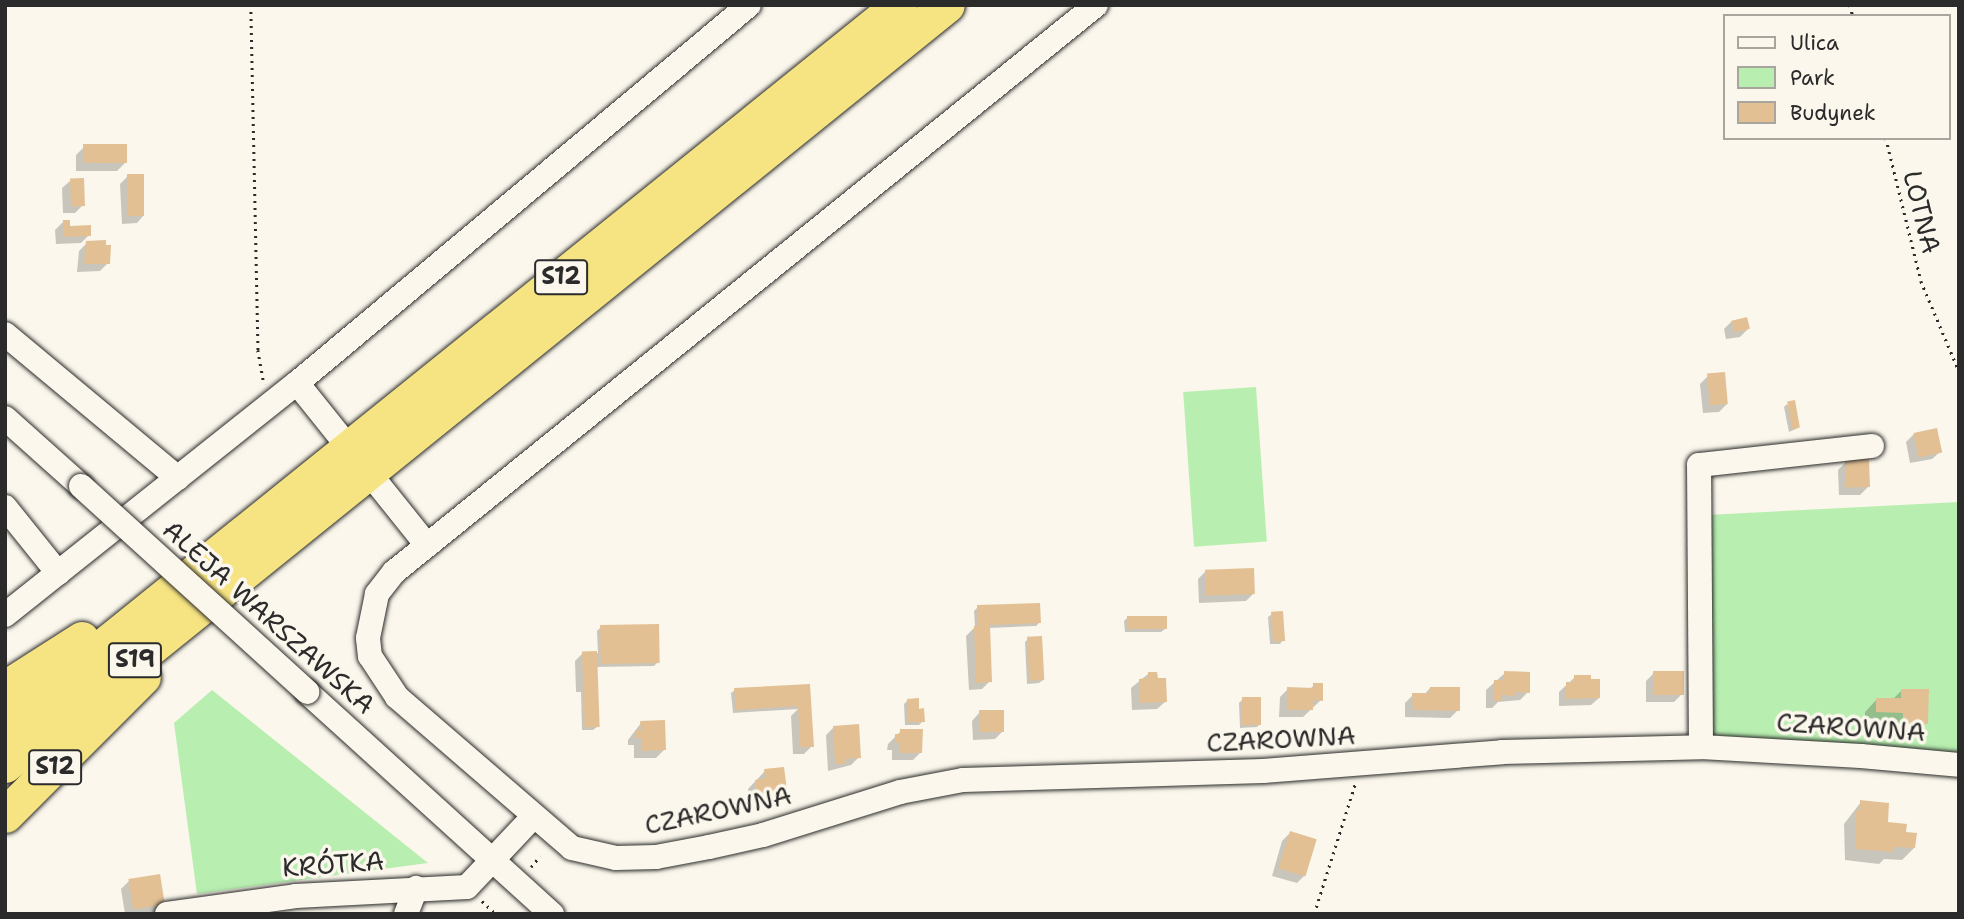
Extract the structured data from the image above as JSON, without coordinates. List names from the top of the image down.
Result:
{
  "streets": {
    "highway": ["S12", "S19"],
    "street": ["ALEJA WARSZAWSKA", "CZAROWNA", "KRÓTKA"],
    "path": ["LOTNA"]
  },
  "crossings": [
    ["S12", "S19"],
    ["ALEJA WARSZAWSKA", "KRÓTKA"],
    ["CZAROWNA", "KRÓTKA"]
  ],
  "legend": ["Ulica", "Park", "Budynek"]
}
